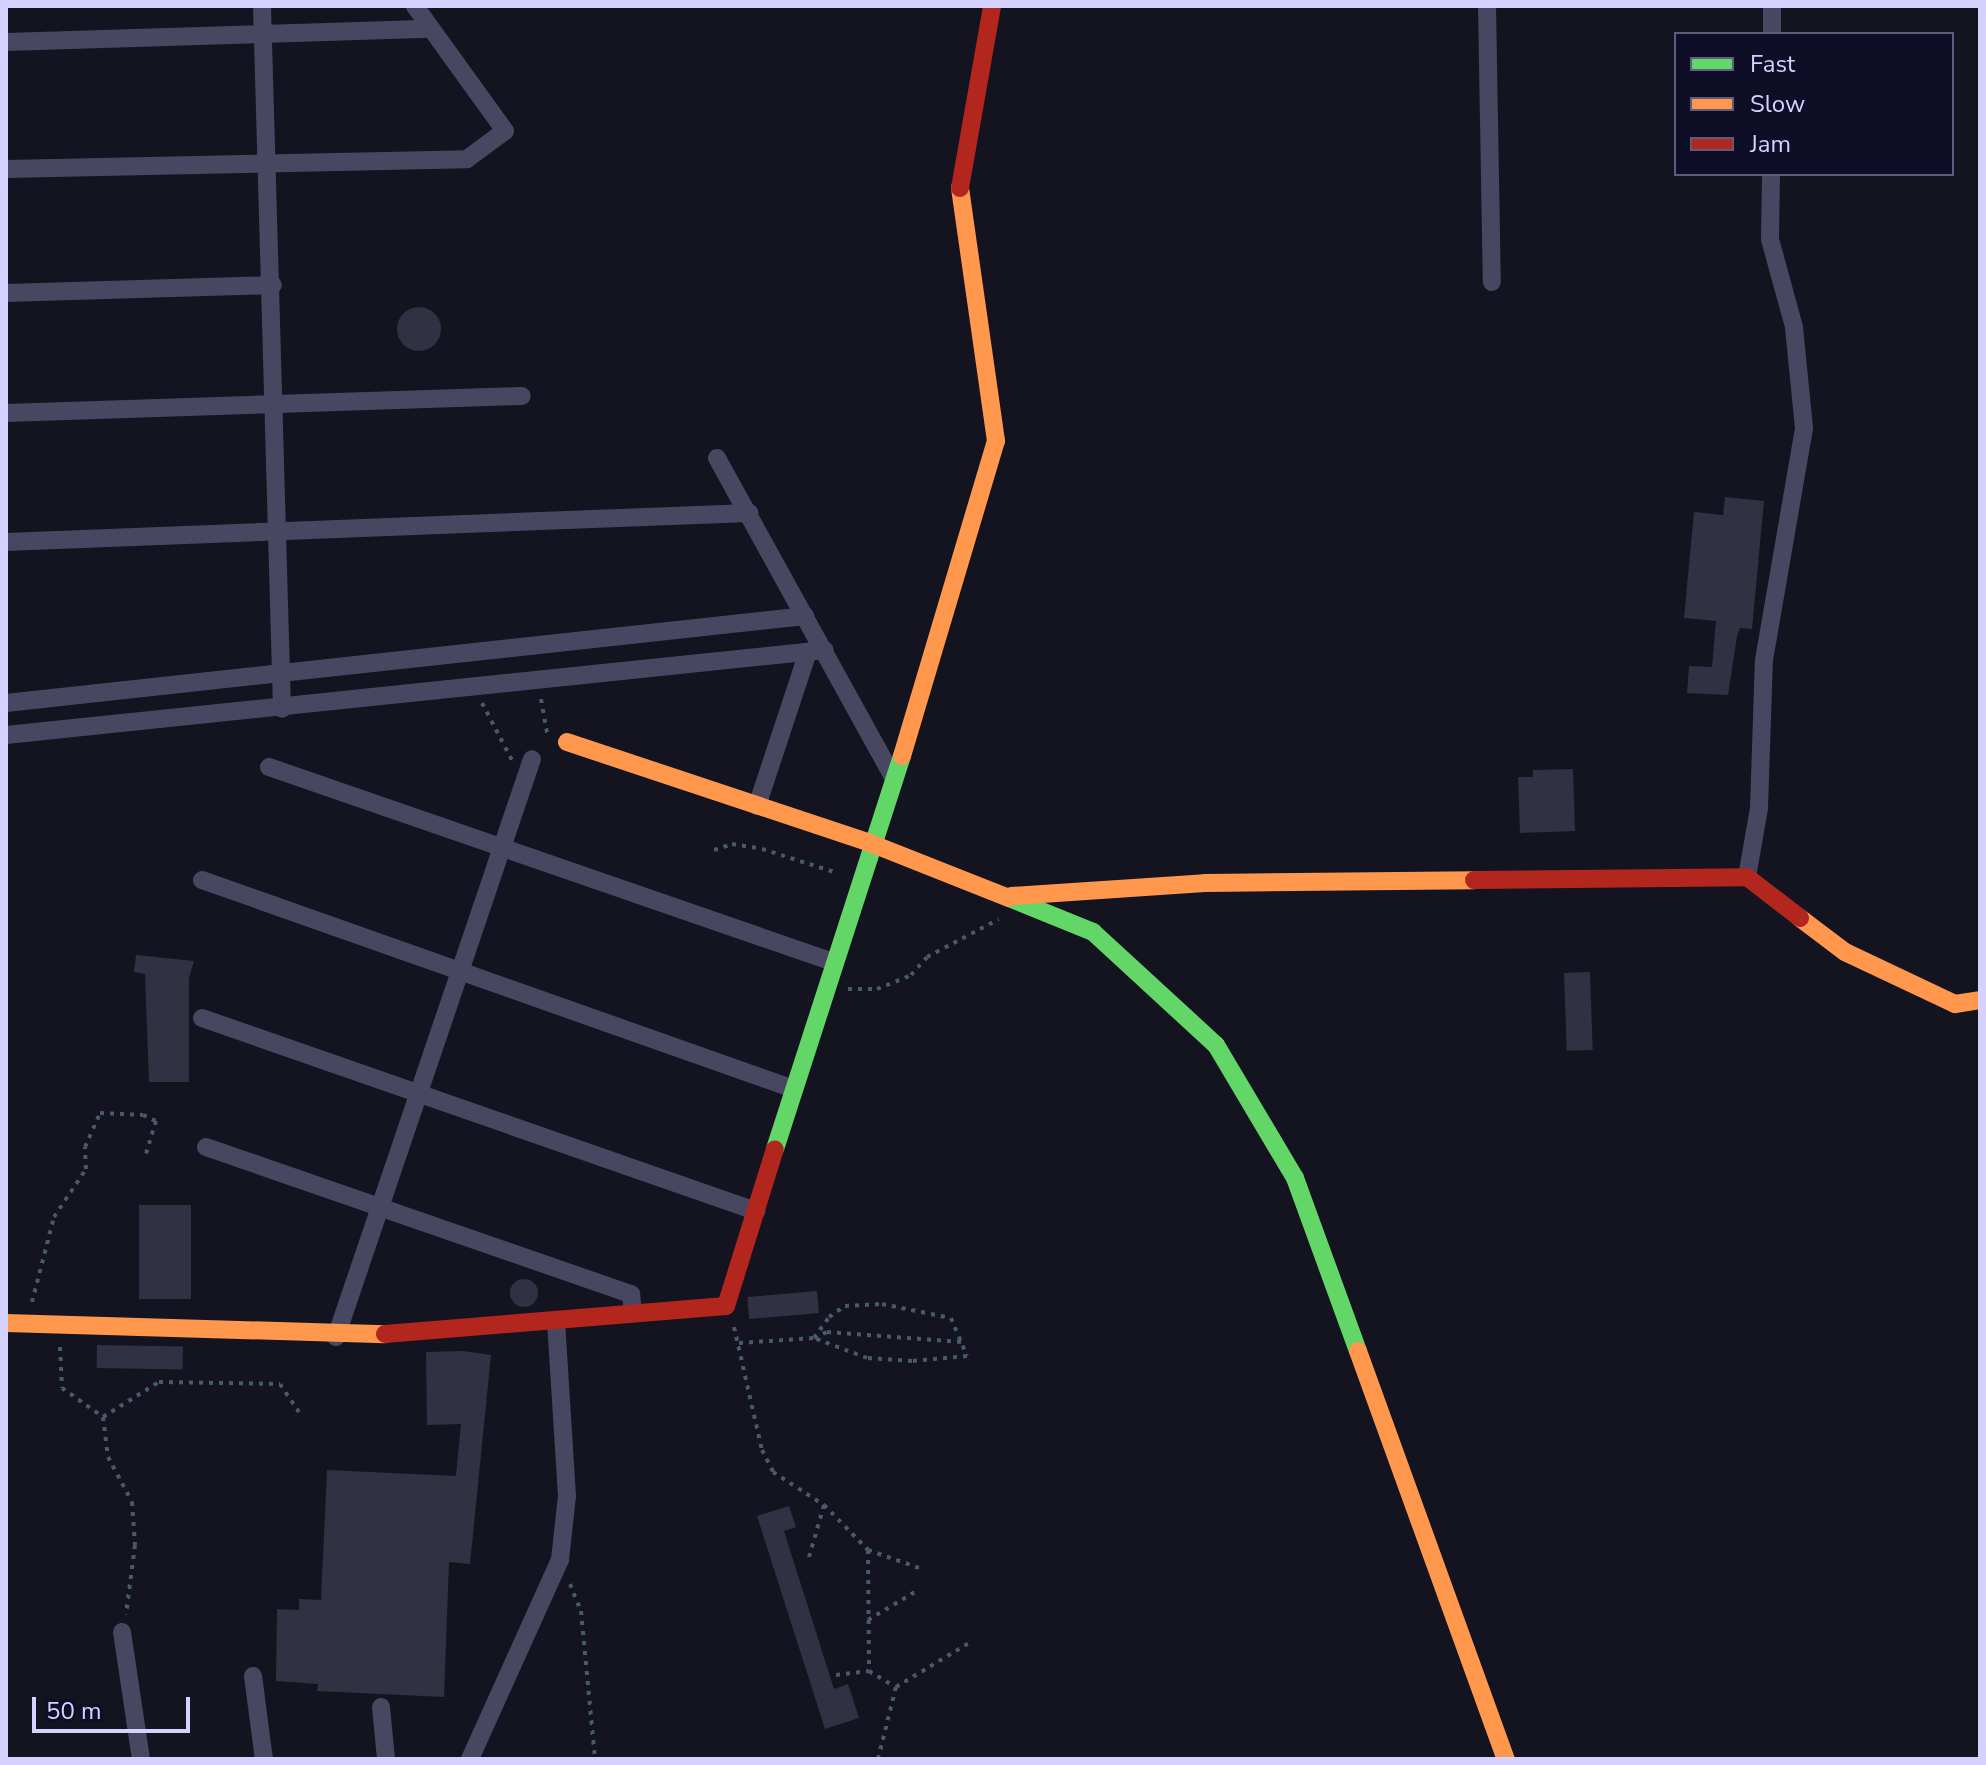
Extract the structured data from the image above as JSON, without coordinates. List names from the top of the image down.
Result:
{
  "legend": ["Fast", "Slow", "Jam"],
  "scale_bar": "50 m"
}
